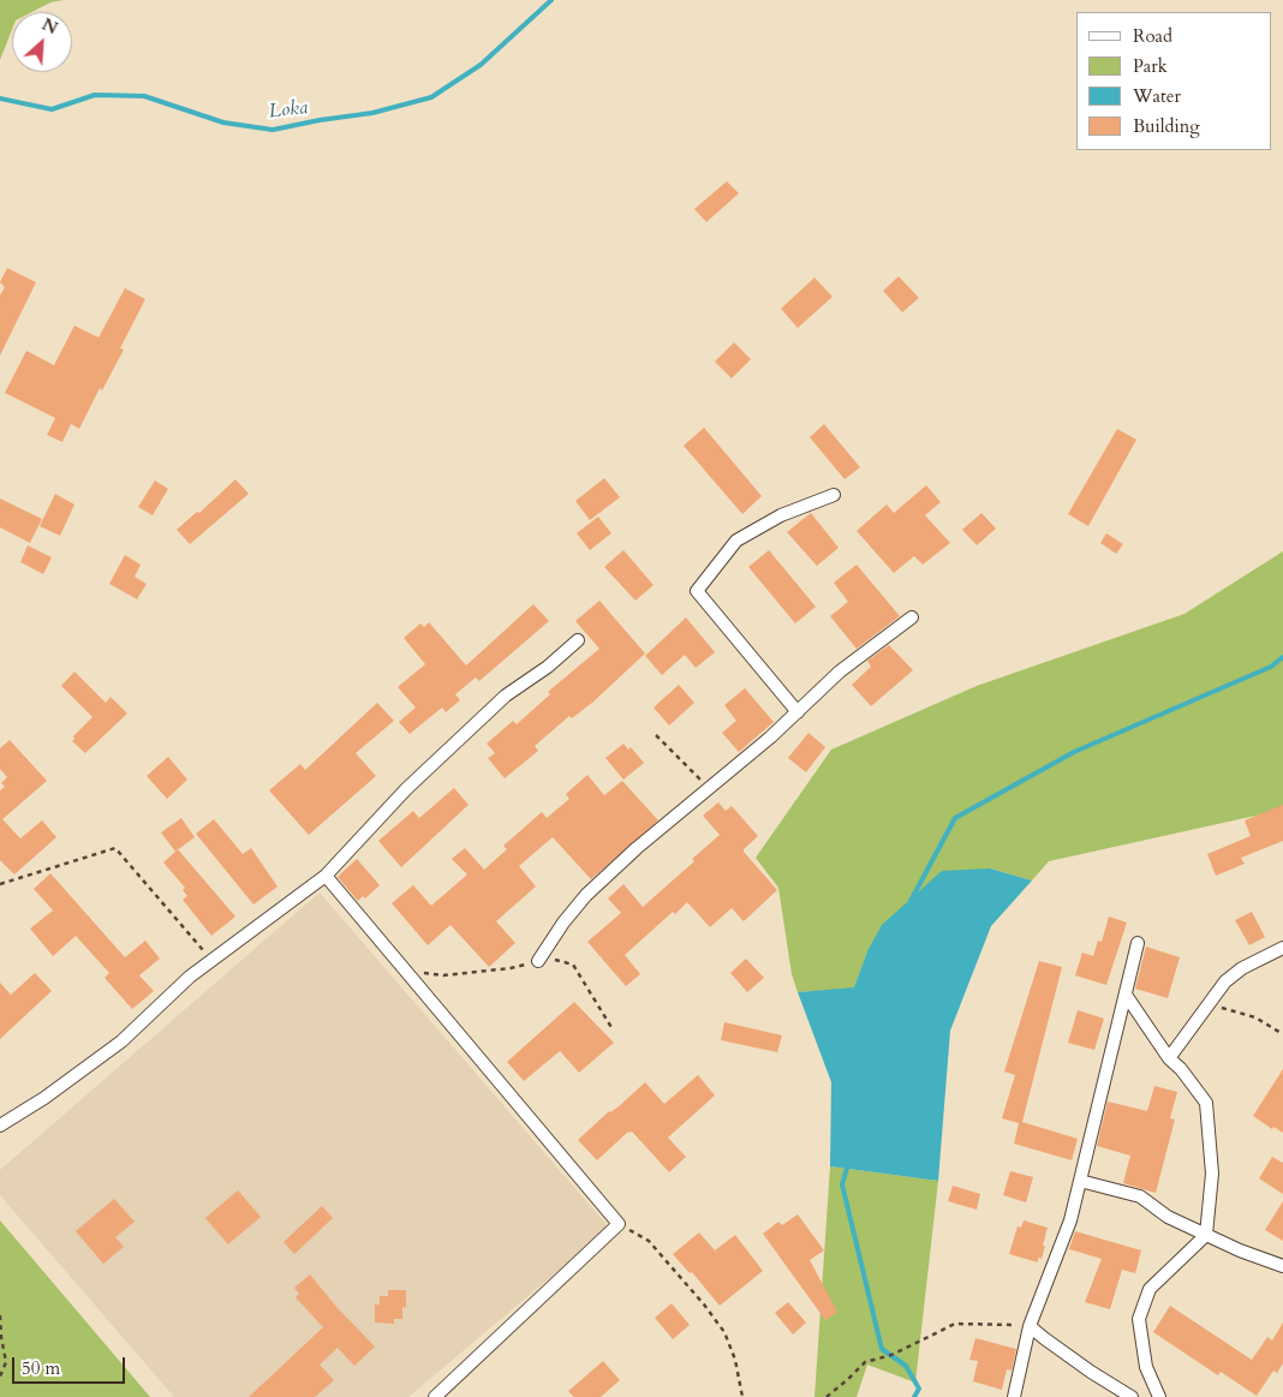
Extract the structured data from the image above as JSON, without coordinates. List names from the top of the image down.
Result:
{
  "water": ["Loka"],
  "legend": [
    "Road",
    "Park",
    "Water",
    "Building"
  ],
  "scale_bar": "50 m",
  "north": "top right"
}
